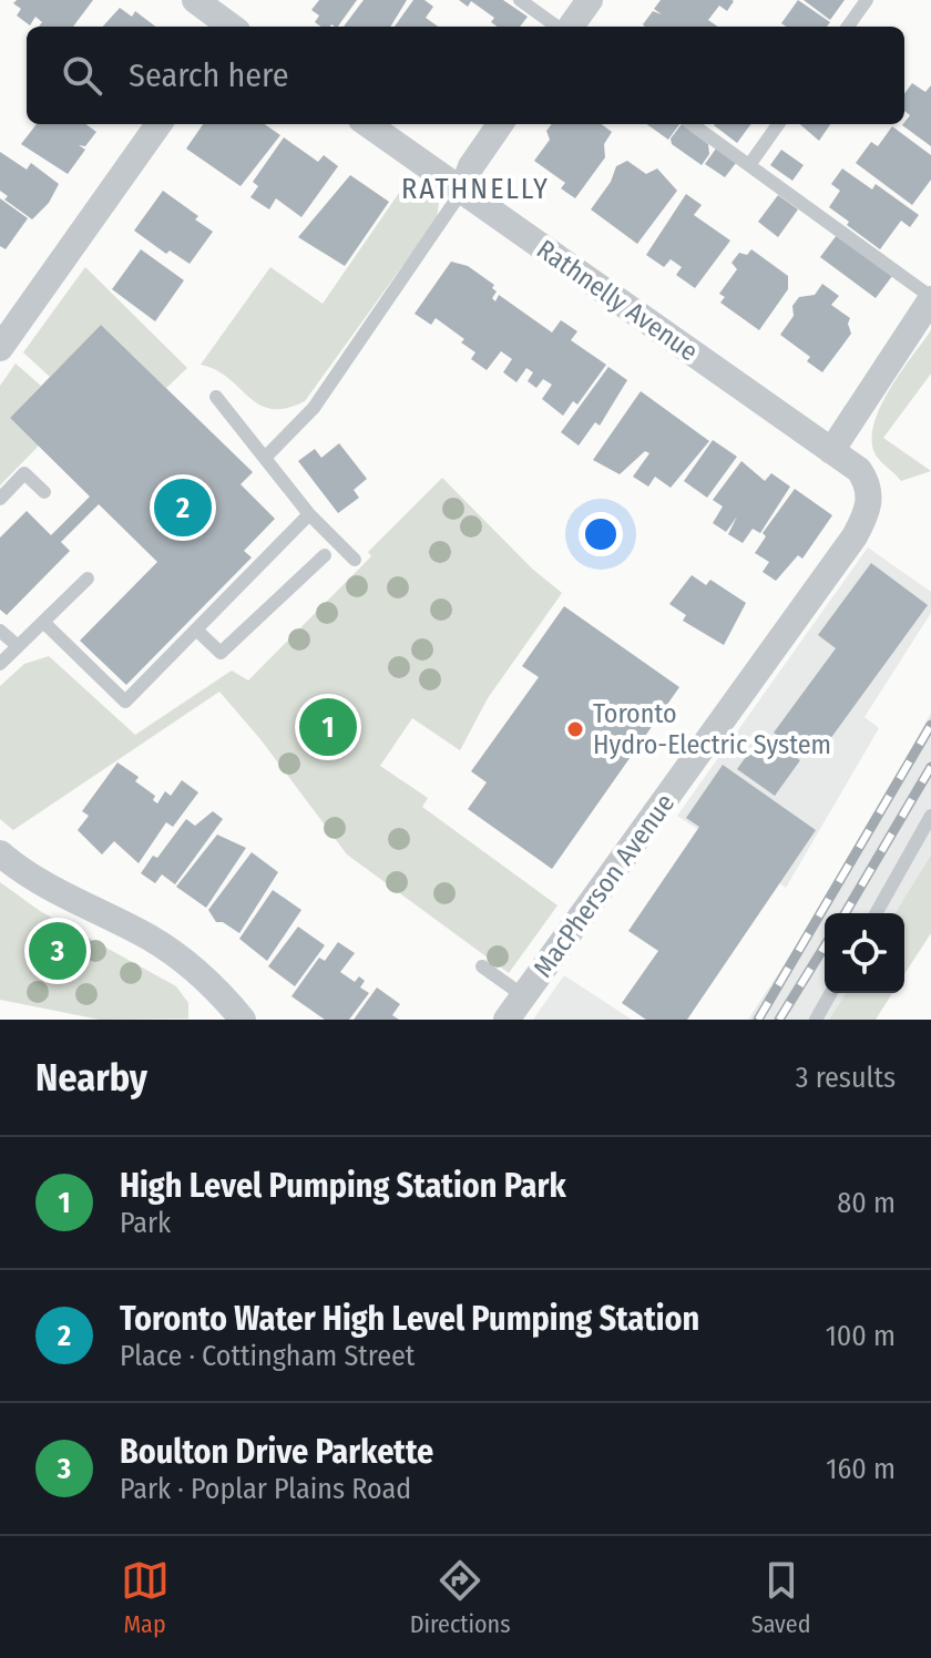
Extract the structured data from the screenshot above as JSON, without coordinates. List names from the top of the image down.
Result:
{
  "streets": {
    "street": ["Rathnelly Avenue", "MacPherson Avenue"]
  },
  "crossings": [
    ["Rathnelly Avenue", "MacPherson Avenue"]
  ],
  "districts": ["RATHNELLY"],
  "places": ["Toronto Hydro-Electric System"],
  "page": {
    "search": "Search here",
    "pins": ["2", "1", "3"],
    "heading": ["Nearby", "3 results"],
    "list": [
      {
        "mark": "1",
        "name": "High Level Pumping Station Park",
        "note": "Park",
        "value": "80 m"
      },
      {
        "mark": "2",
        "name": "Toronto Water High Level Pumping Station",
        "note": "Place · Cottingham Street",
        "value": "100 m"
      },
      {
        "mark": "3",
        "name": "Boulton Drive Parkette",
        "note": "Park · Poplar Plains Road",
        "value": "160 m"
      }
    ],
    "nav": ["Map", "Directions", "Saved"]
  }
}
